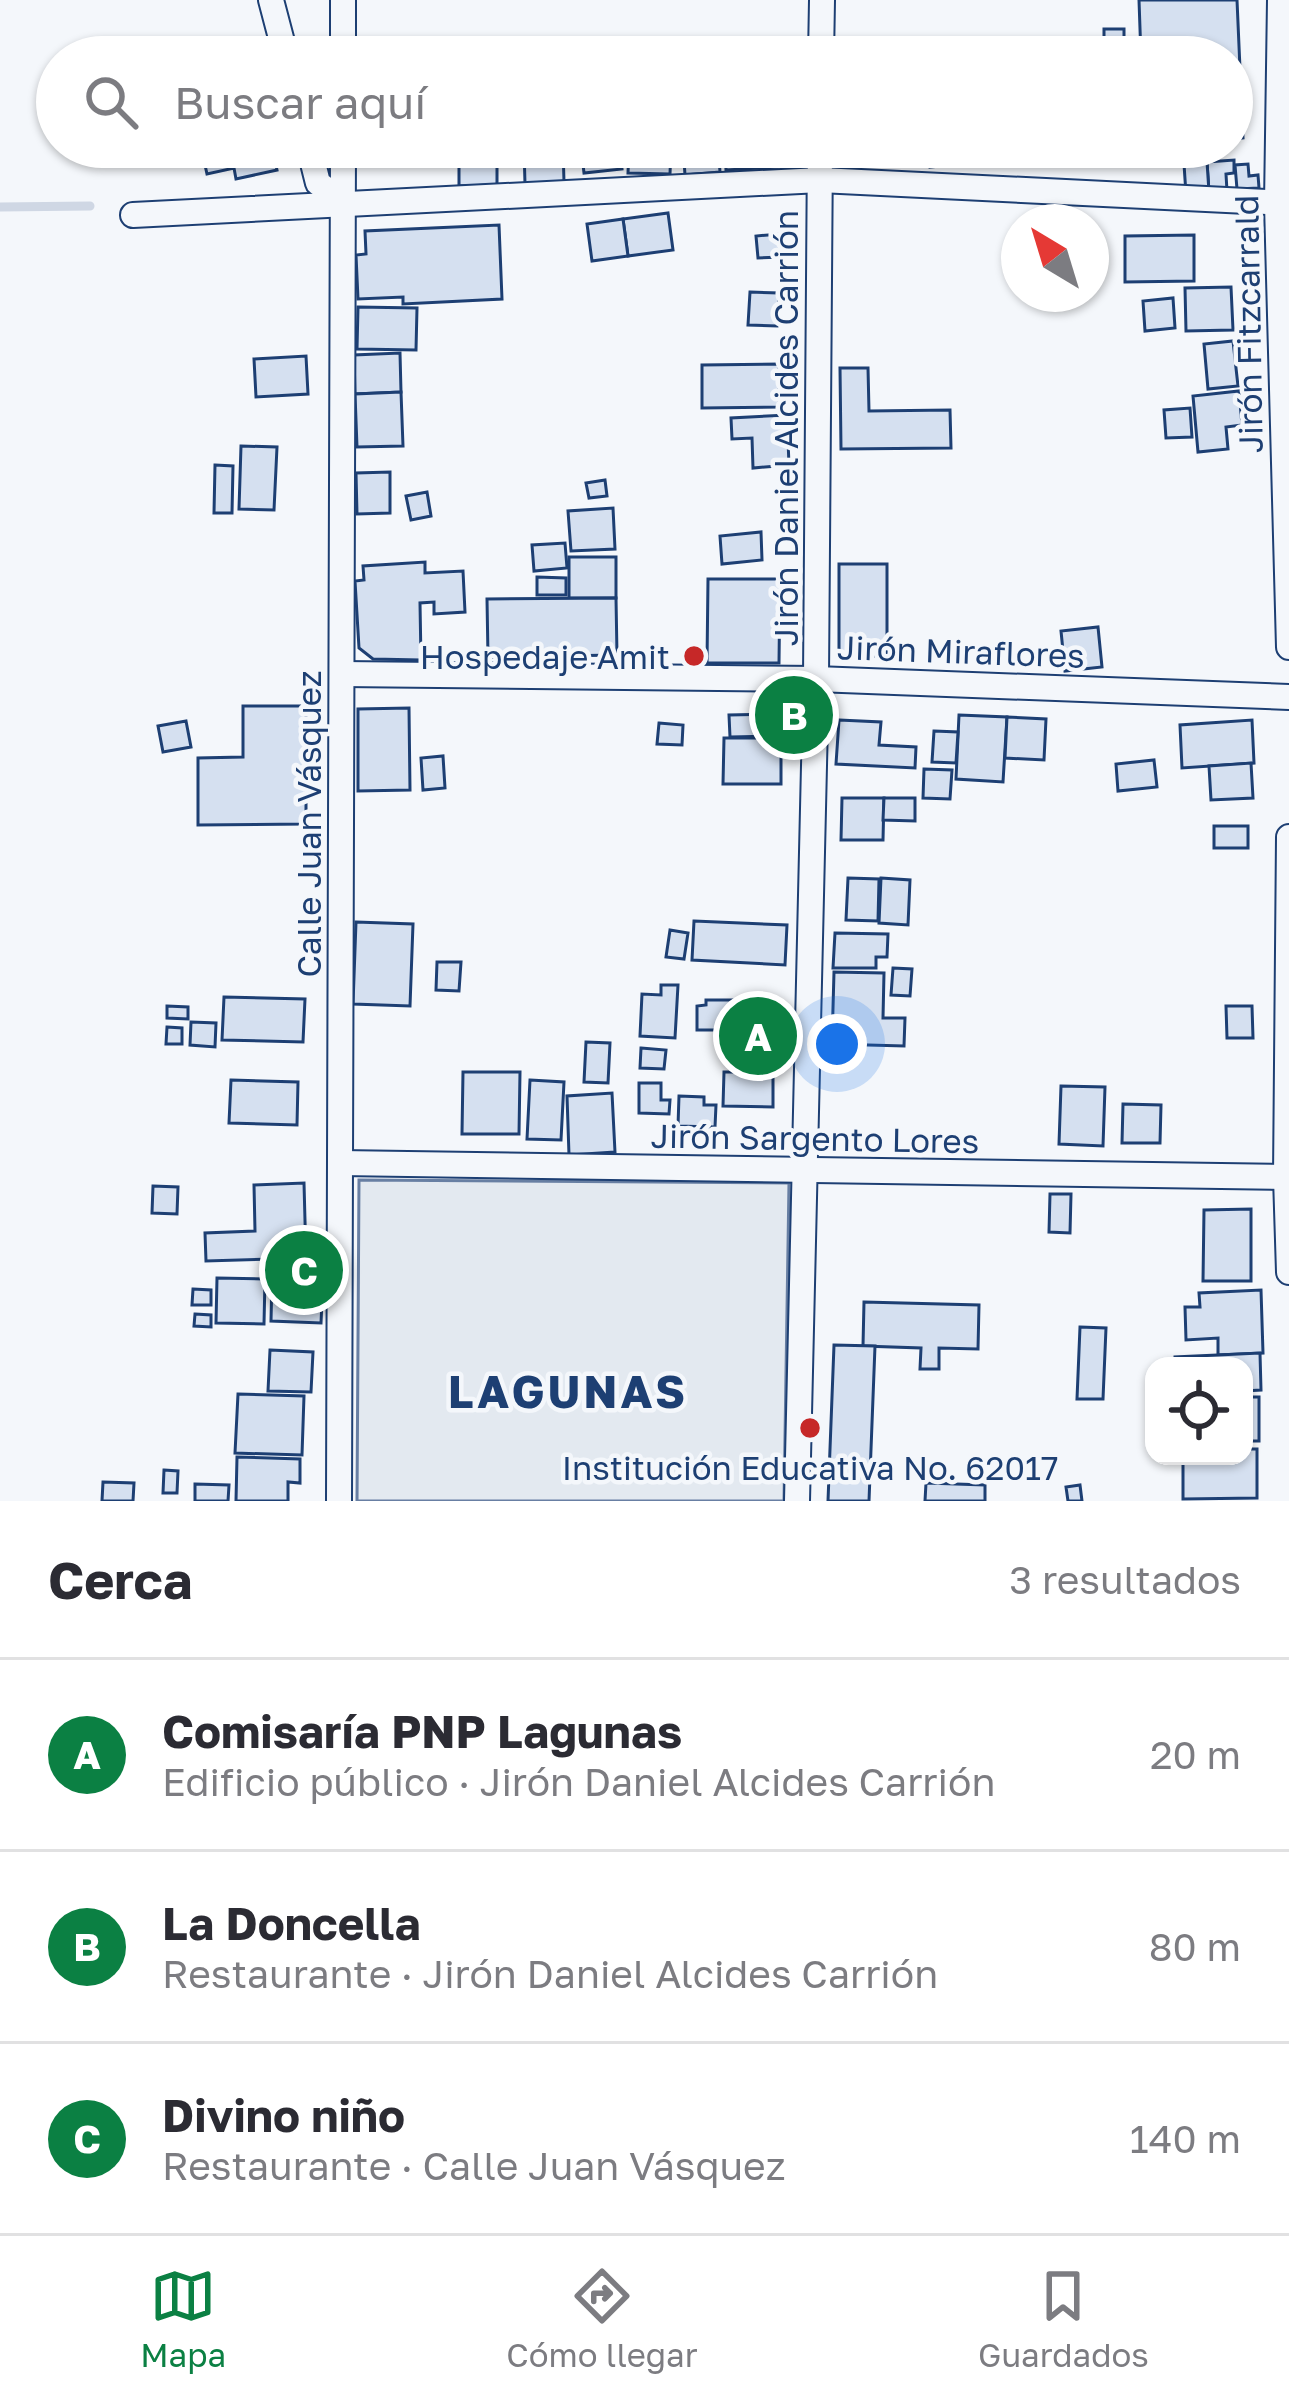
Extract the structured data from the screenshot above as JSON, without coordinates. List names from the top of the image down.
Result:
{
  "streets": {
    "street": [
      "Jirón Fitzcarrald",
      "Jirón Daniel Alcides Carrión",
      "Jirón Miraflores",
      "Calle Juan Vásquez",
      "Jirón Sargento Lores"
    ]
  },
  "crossings": [
    ["Jirón Daniel Alcides Carrión", "Jirón Miraflores"],
    ["Jirón Daniel Alcides Carrión", "Jirón Sargento Lores"],
    ["Jirón Miraflores", "Calle Juan Vásquez"],
    ["Calle Juan Vásquez", "Jirón Sargento Lores"]
  ],
  "districts": ["LAGUNAS"],
  "places": ["Hospedaje Amit", "Institución Educativa No. 62017"],
  "north": "top left",
  "page": {
    "search": "Buscar aquí",
    "pins": ["B", "A", "C"],
    "heading": ["Cerca", "3 resultados"],
    "list": [
      {
        "mark": "A",
        "name": "Comisaría PNP Lagunas",
        "note": "Edificio público · Jirón Daniel Alcides Carrión",
        "value": "20 m"
      },
      {
        "mark": "B",
        "name": "La Doncella",
        "note": "Restaurante · Jirón Daniel Alcides Carrión",
        "value": "80 m"
      },
      {
        "mark": "C",
        "name": "Divino niño",
        "note": "Restaurante · Calle Juan Vásquez",
        "value": "140 m"
      }
    ],
    "nav": ["Mapa", "Cómo llegar", "Guardados"]
  }
}
